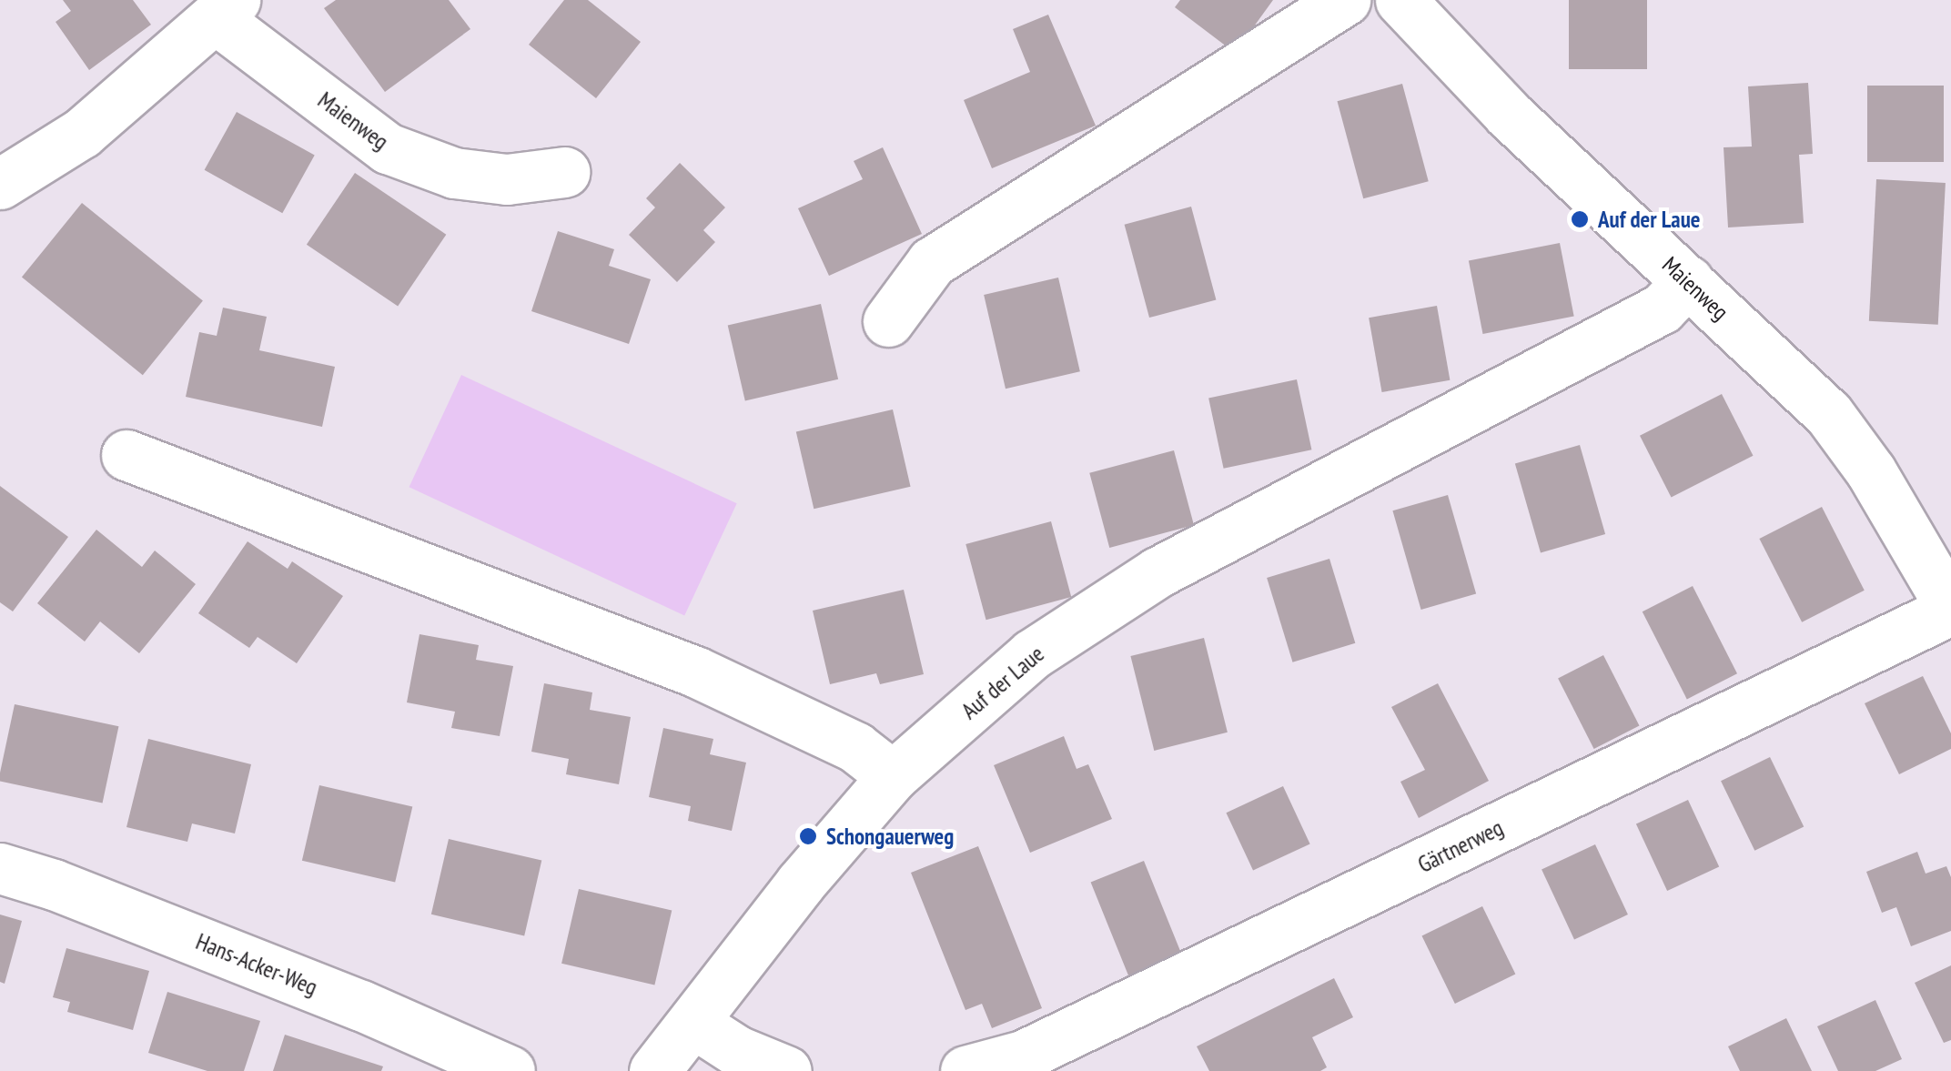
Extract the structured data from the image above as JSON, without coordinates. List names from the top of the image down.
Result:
{
  "streets": {
    "street": [
      "Maienweg",
      "Auf der Laue",
      "Gärtnerweg",
      "Hans-Acker-Weg"
    ]
  },
  "crossings": [
    ["Maienweg", "Auf der Laue"],
    ["Maienweg", "Gärtnerweg"]
  ],
  "places": ["Auf der Laue", "Schongauerweg"]
}
